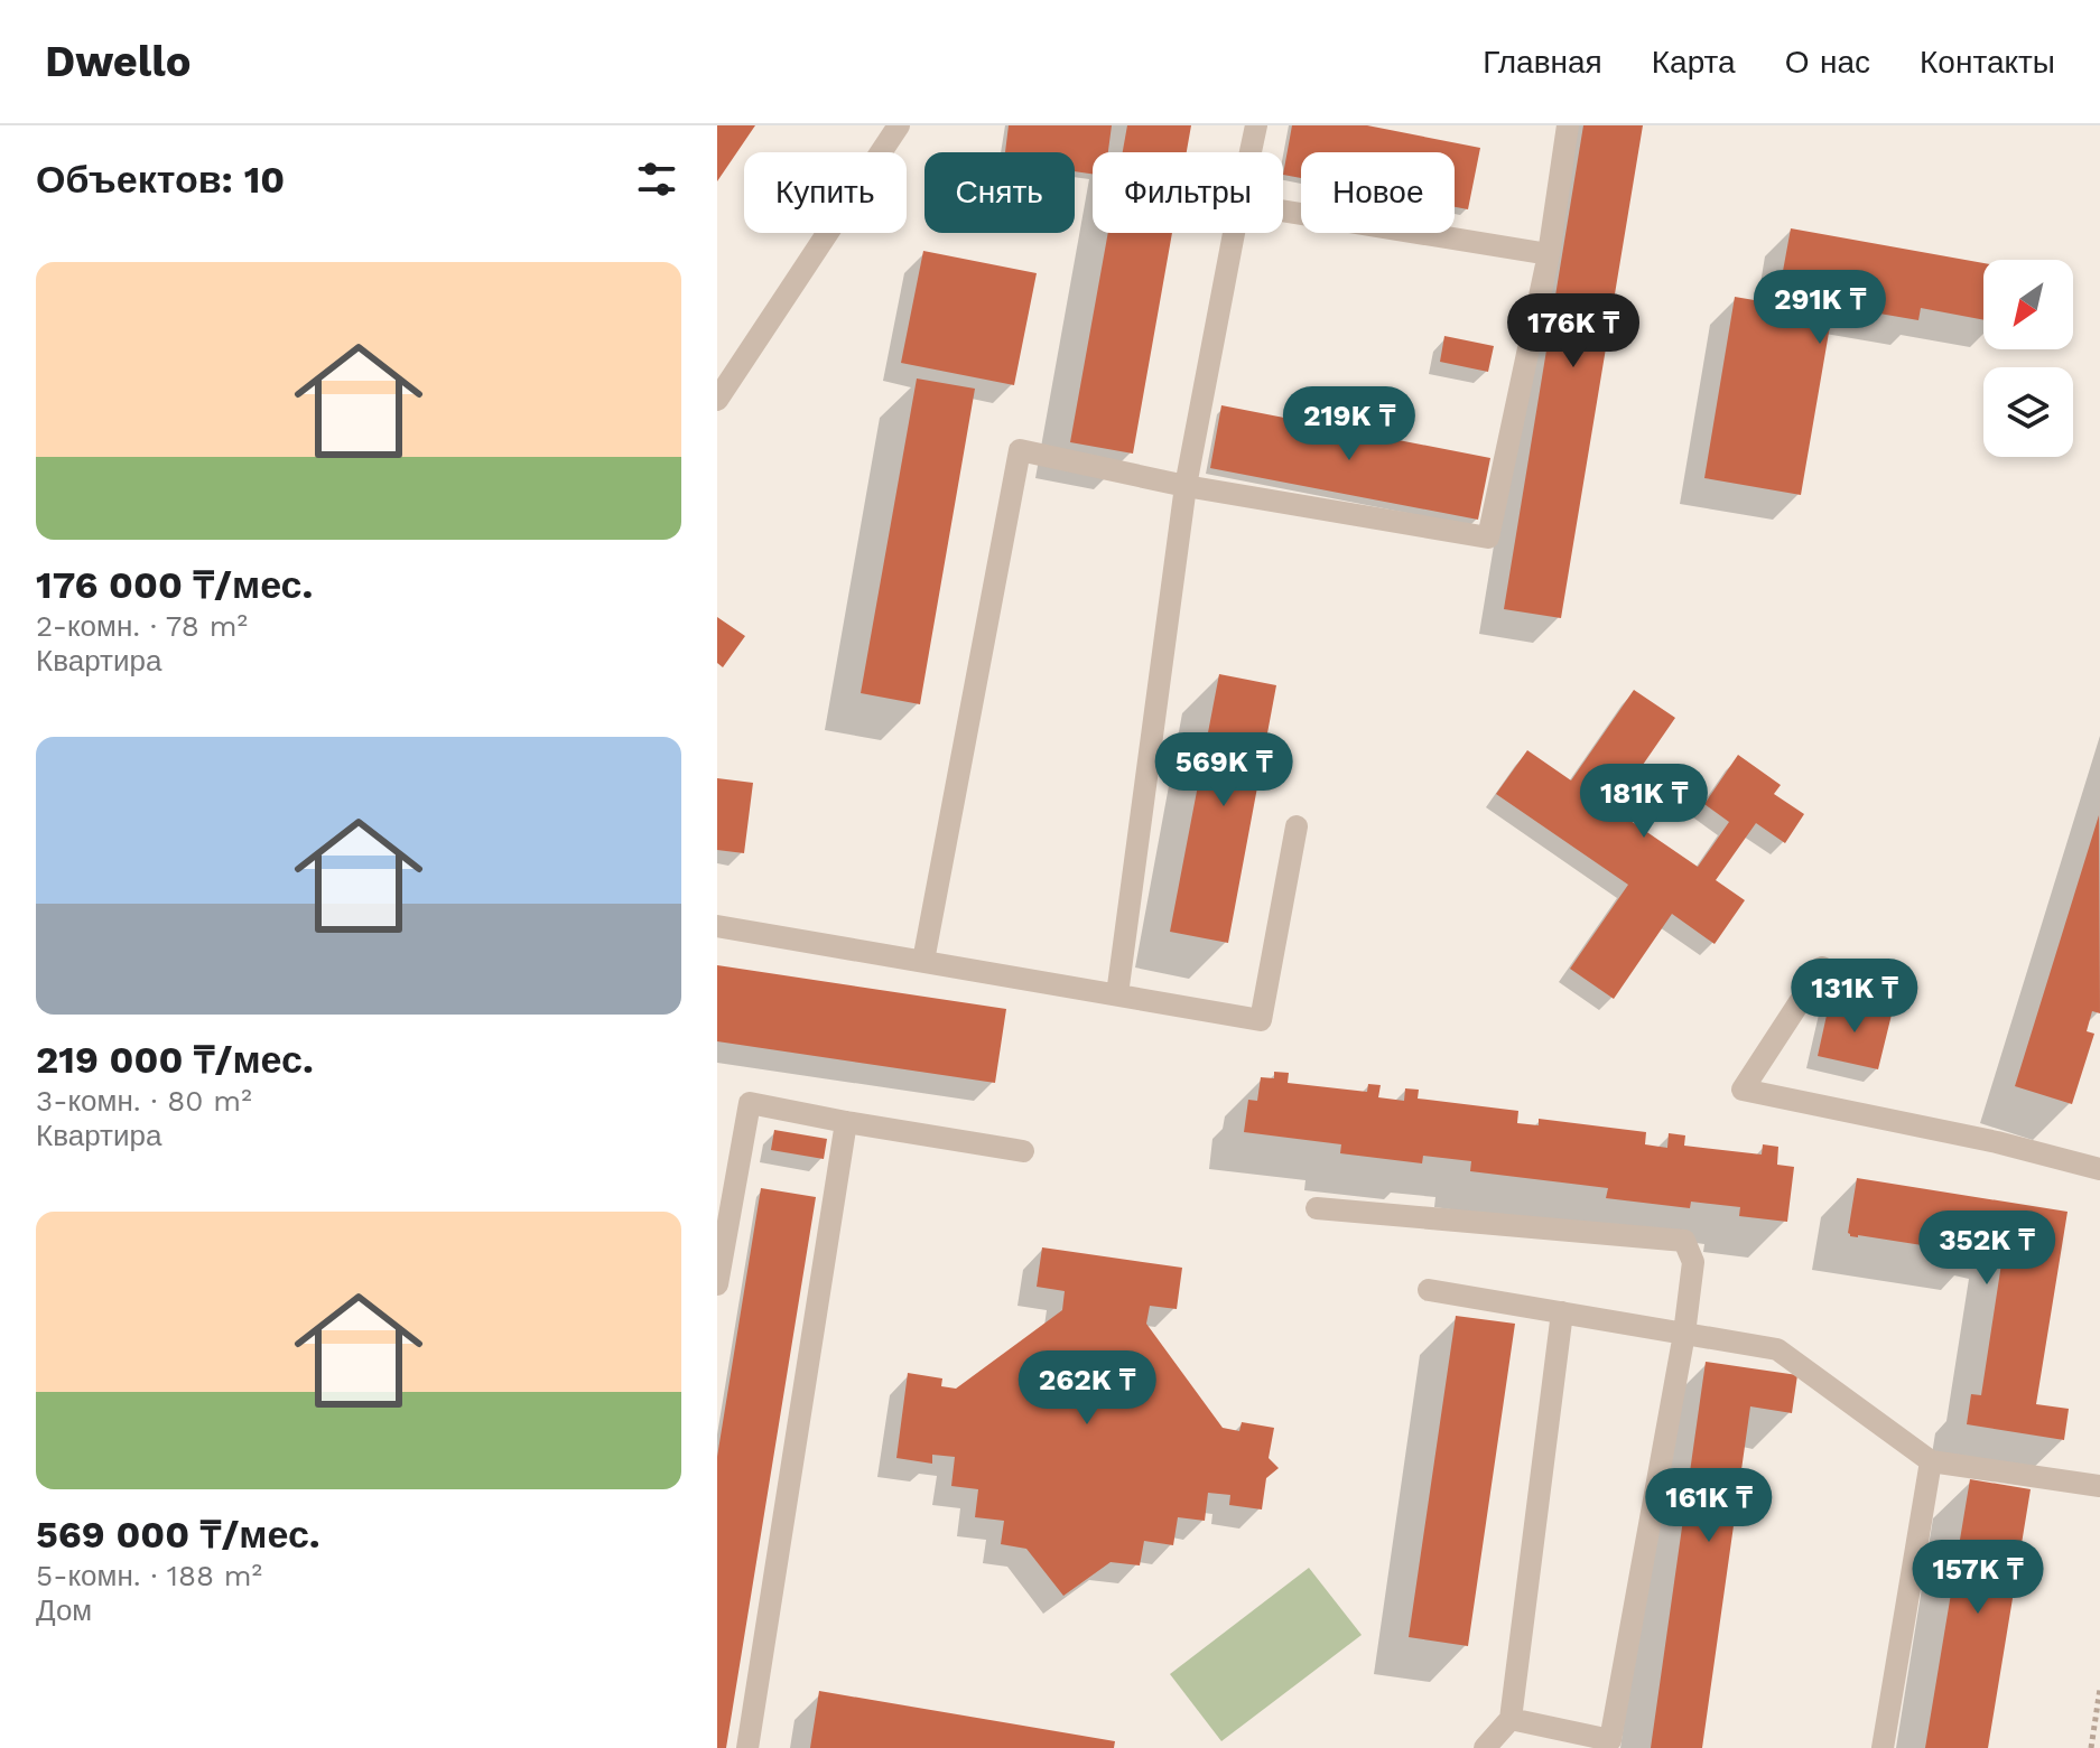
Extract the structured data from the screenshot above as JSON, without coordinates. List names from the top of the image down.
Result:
{
  "north": "bottom left",
  "page": {
    "header": "Dwello",
    "nav": [
      "Главная",
      "Карта",
      "О нас",
      "Контакты"
    ],
    "heading": "Объектов: 10",
    "chip": [
      "Купить",
      "Снять",
      "Фильтры",
      "Новое"
    ],
    "list": [
      {
        "name": "176 000 ₸/мес.",
        "note": "2-комн. · 78 m² · Квартира"
      },
      {
        "name": "219 000 ₸/мес.",
        "note": "3-комн. · 80 m² · Квартира"
      },
      {
        "name": "569 000 ₸/мес.",
        "note": "5-комн. · 188 m² · Дом"
      }
    ],
    "price": [
      "291K ₸",
      "176K ₸",
      "219K ₸",
      "569K ₸",
      "181K ₸",
      "131K ₸",
      "352K ₸",
      "262K ₸",
      "161K ₸",
      "157K ₸"
    ]
  }
}
